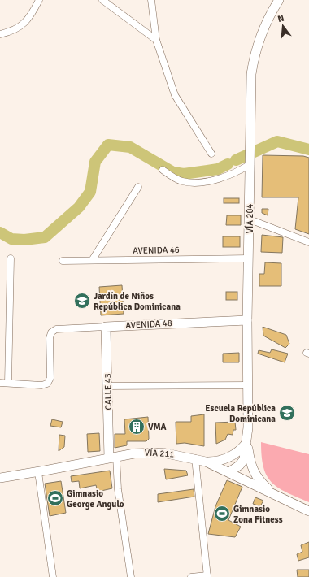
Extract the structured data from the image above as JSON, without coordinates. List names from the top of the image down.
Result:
{
  "streets": {
    "main road": [
      "VÍA 204",
      "AVENIDA 48",
      "CALLE 43",
      "VÍA 211"
    ],
    "street": ["AVENIDA 46"]
  },
  "crossings": [
    ["VÍA 204", "AVENIDA 46"],
    ["VÍA 204", "AVENIDA 48"],
    ["VÍA 204", "VÍA 211"],
    ["AVENIDA 48", "CALLE 43"],
    ["CALLE 43", "VÍA 211"]
  ],
  "places": {
    "school or university": ["Jardín de Niños República Dominicana", "Escuela República Dominicana"],
    "building": ["VMA"],
    "sports": ["Gimnasio George Angulo", "Gimnasio Zona Fitness"]
  },
  "north": "top"
}
